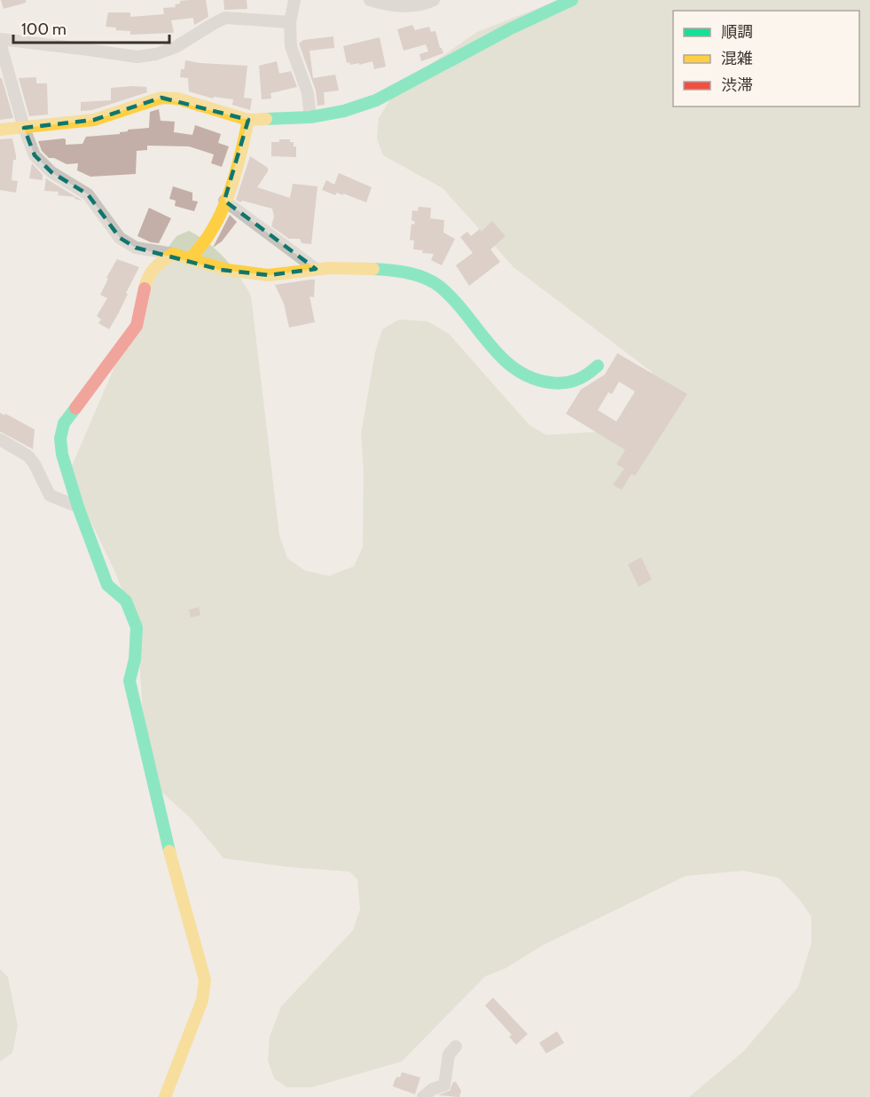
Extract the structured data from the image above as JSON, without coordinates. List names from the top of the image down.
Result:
{
  "legend": ["順調", "混雑", "渋滞"],
  "scale_bar": "100 m"
}
